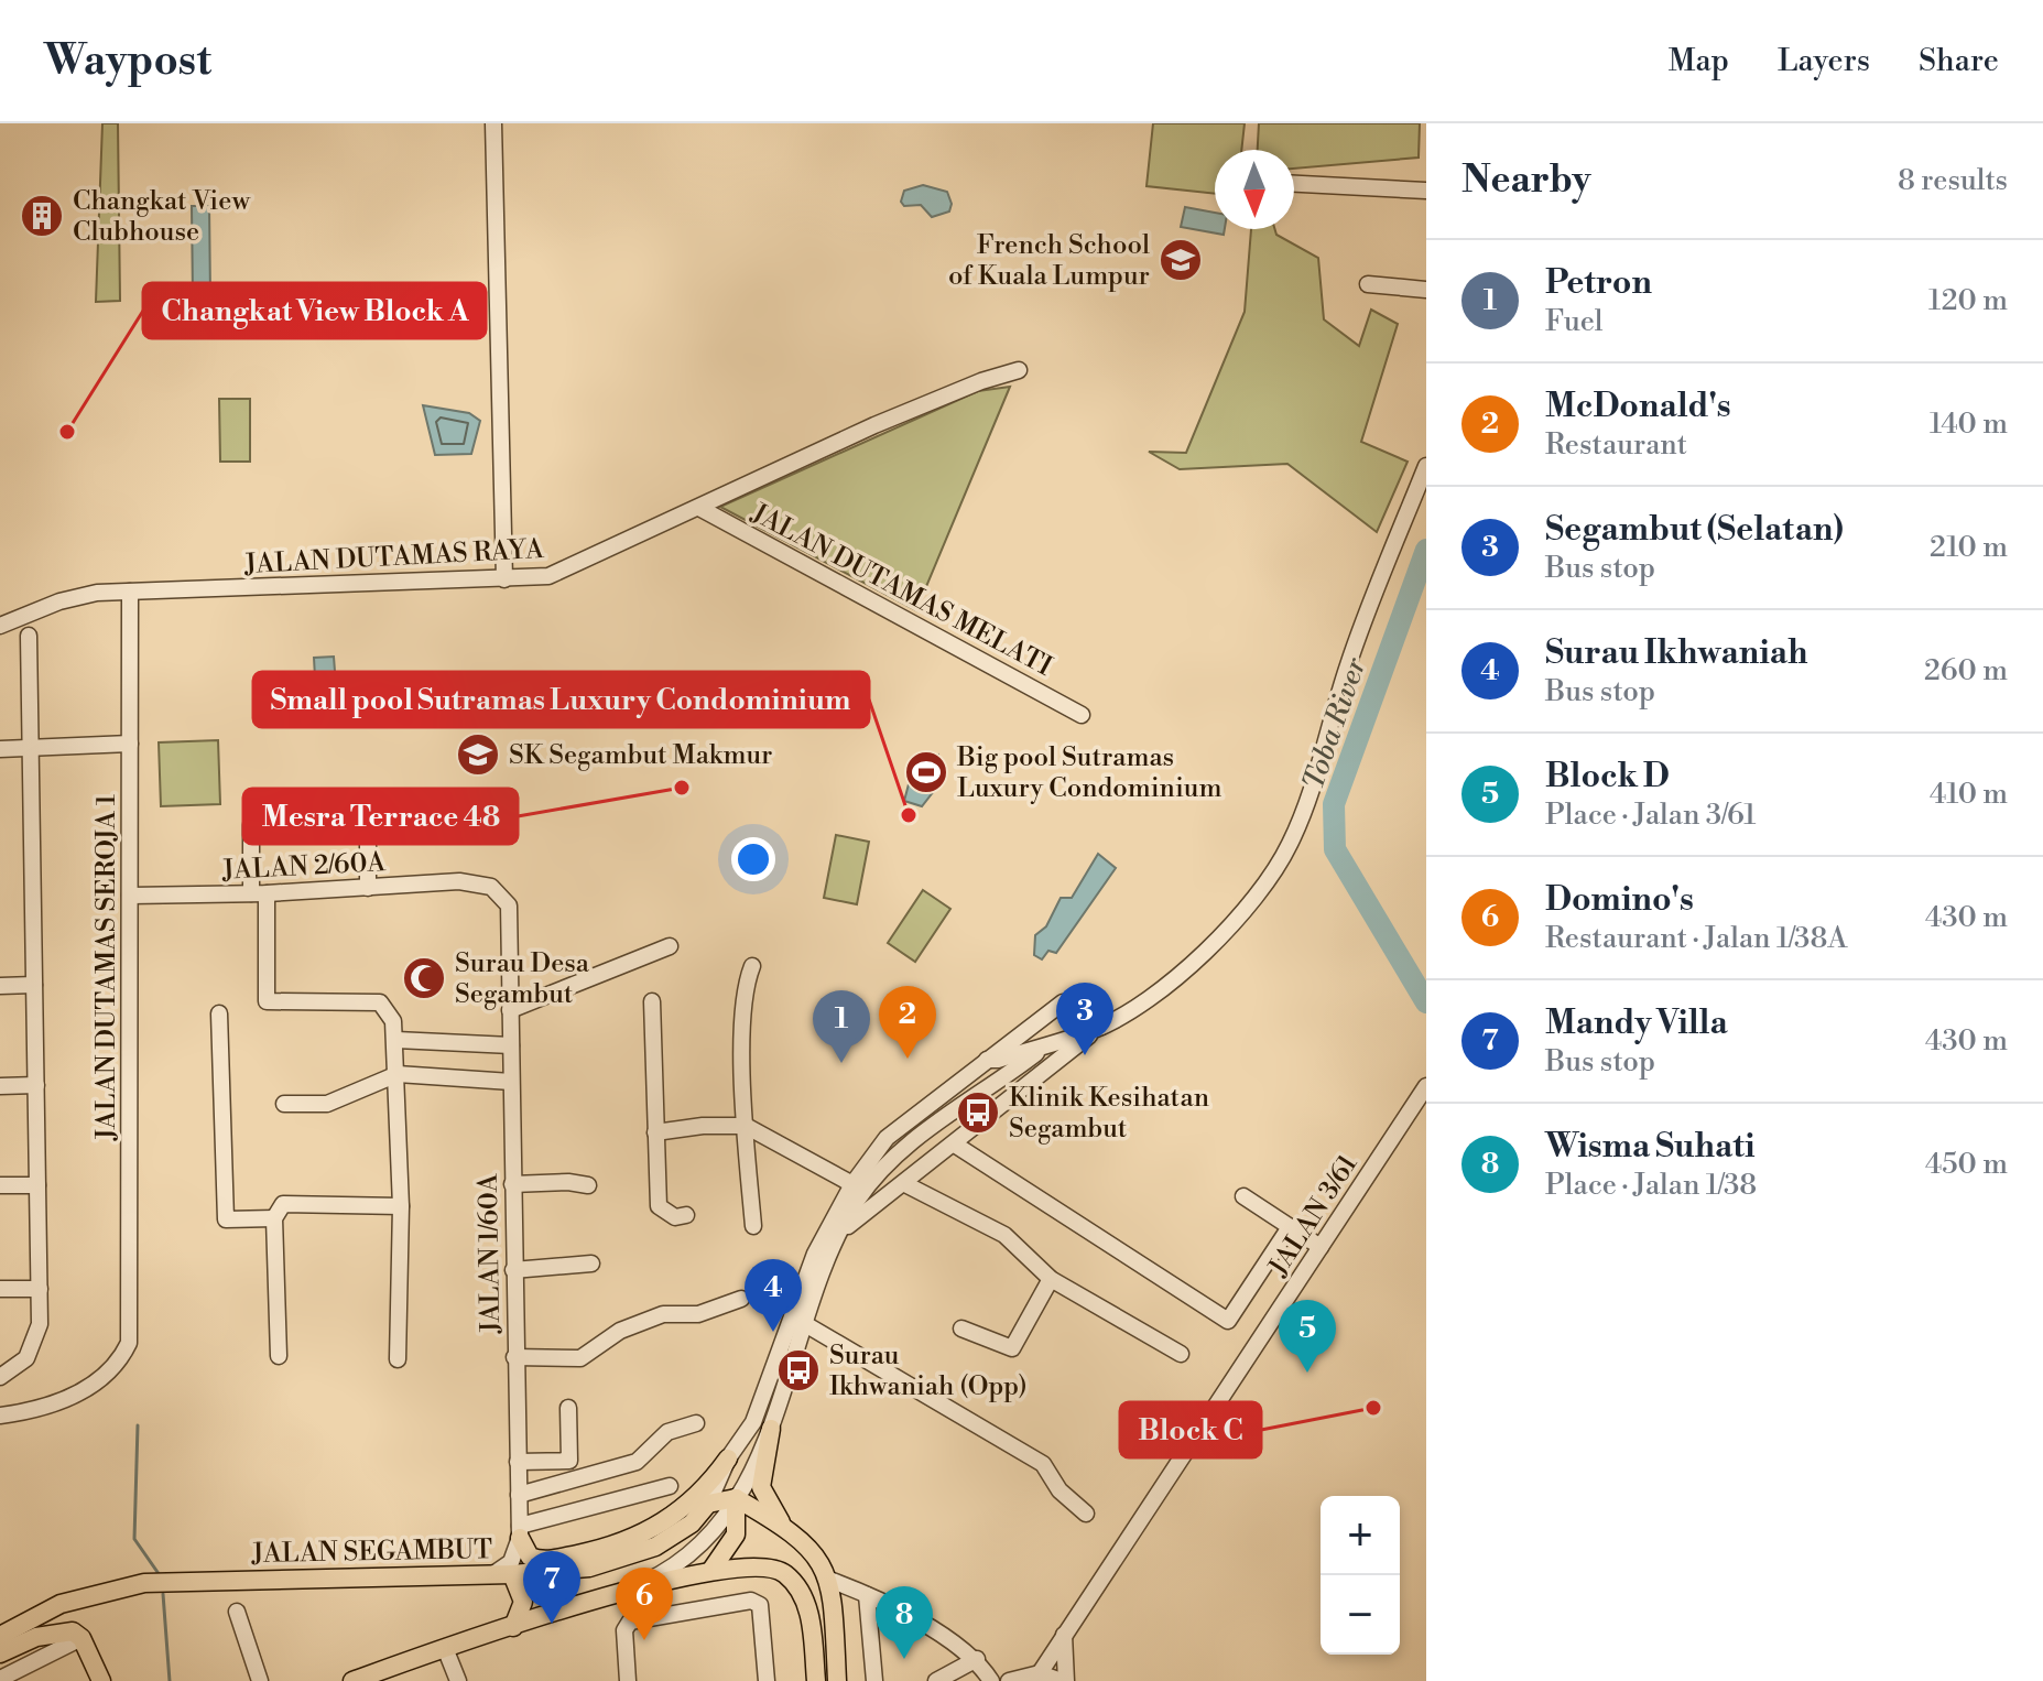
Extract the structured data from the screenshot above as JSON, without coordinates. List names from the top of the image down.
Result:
{
  "streets": {
    "main road": ["JALAN SEGAMBUT"],
    "street": [
      "JALAN DUTAMAS RAYA",
      "JALAN DUTAMAS MELATI",
      "JALAN 2/60A",
      "JALAN DUTAMAS SEROJA 1",
      "JALAN 3/61",
      "JALAN 1/60A"
    ]
  },
  "crossings": [
    ["JALAN DUTAMAS RAYA", "JALAN DUTAMAS MELATI"],
    ["JALAN DUTAMAS RAYA", "JALAN DUTAMAS SEROJA 1"],
    ["JALAN 2/60A", "JALAN DUTAMAS SEROJA 1"],
    ["JALAN 2/60A", "JALAN 1/60A"]
  ],
  "water": ["Toba River"],
  "places": {
    "building": ["Changkat View Clubhouse"],
    "school or university": ["French School of Kuala Lumpur", "SK Segambut Makmur"],
    "other": [
      "Changkat View Block A",
      "Mesra Terrace 48",
      "Small pool Sutramas Luxury Condominium",
      "Block C"
    ],
    "sports": ["Big pool Sutramas Luxury Condominium"],
    "mosque": ["Surau Desa Segambut"],
    "bus stop": ["Klinik Kesihatan Segambut", "Surau Ikhwaniah (Opp)"]
  },
  "north": "bottom",
  "page": {
    "header": "Waypost",
    "nav": ["Map", "Layers", "Share"],
    "heading": ["Nearby", "8 results"],
    "list": [
      {
        "mark": "1",
        "name": "Petron",
        "note": "Fuel",
        "value": "120 m"
      },
      {
        "mark": "2",
        "name": "McDonald's",
        "note": "Restaurant",
        "value": "140 m"
      },
      {
        "mark": "3",
        "name": "Segambut (Selatan)",
        "note": "Bus stop",
        "value": "210 m"
      },
      {
        "mark": "4",
        "name": "Surau Ikhwaniah",
        "note": "Bus stop",
        "value": "260 m"
      },
      {
        "mark": "5",
        "name": "Block D",
        "note": "Place · Jalan 3/61",
        "value": "410 m"
      },
      {
        "mark": "6",
        "name": "Domino's",
        "note": "Restaurant · Jalan 1/38A",
        "value": "430 m"
      },
      {
        "mark": "7",
        "name": "Mandy Villa",
        "note": "Bus stop",
        "value": "430 m"
      },
      {
        "mark": "8",
        "name": "Wisma Suhati",
        "note": "Place · Jalan 1/38",
        "value": "450 m"
      }
    ],
    "pins": [
      "3",
      "2",
      "1",
      "4",
      "5",
      "7",
      "6",
      "8"
    ],
    "map_buttons": ["+", "−"]
  }
}
